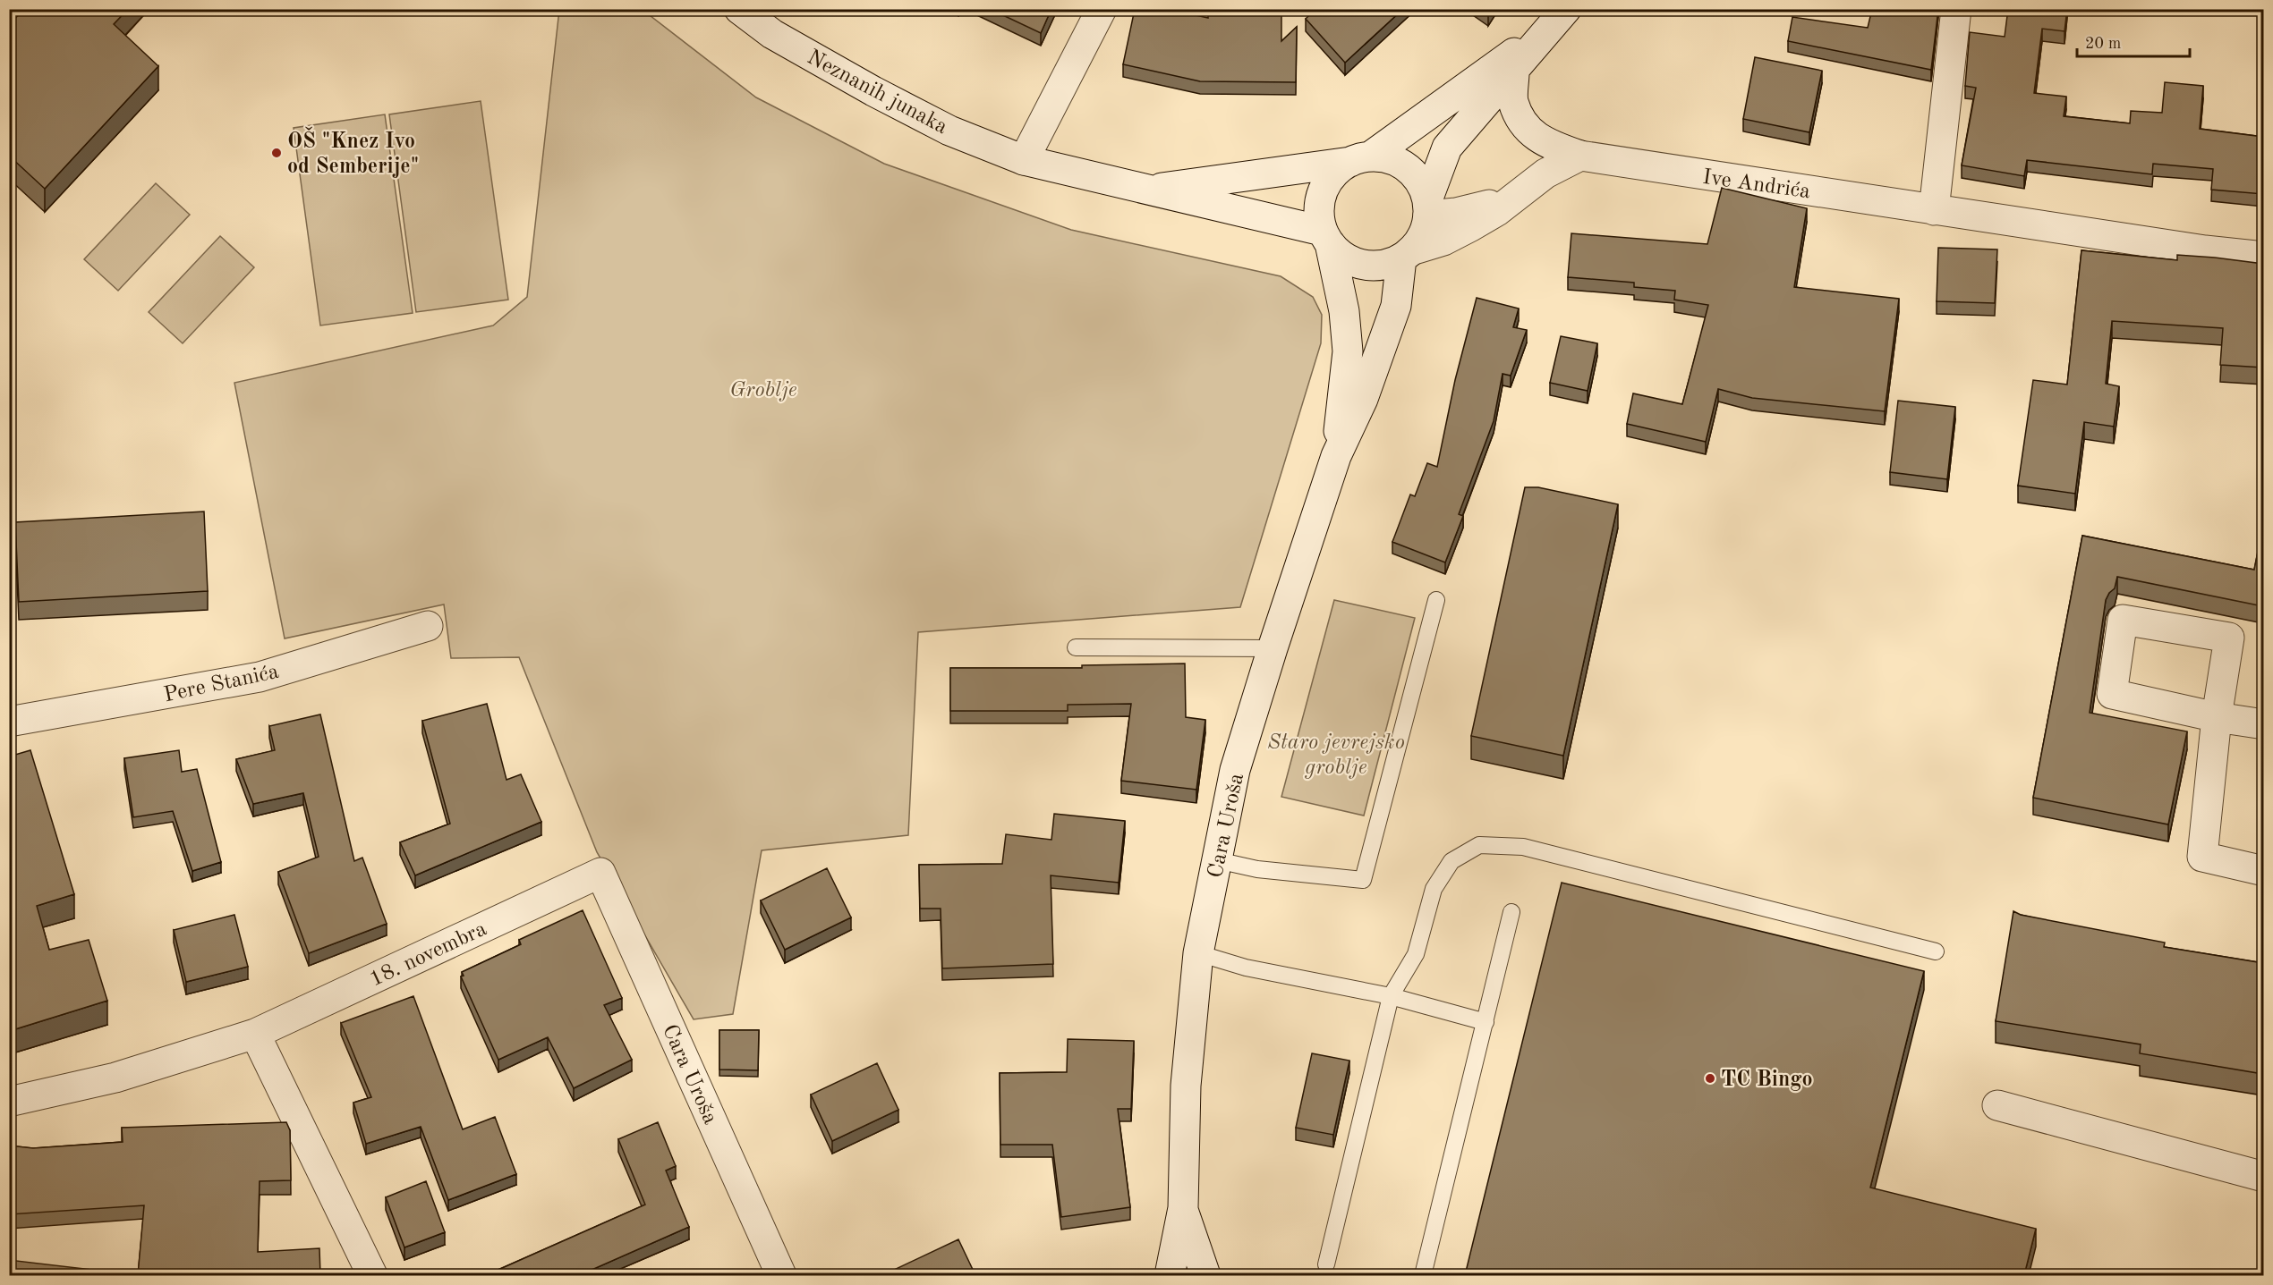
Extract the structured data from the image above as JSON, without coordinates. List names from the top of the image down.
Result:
{
  "streets": {
    "street": [
      "Neznanih junaka",
      "Ive Andrića",
      "Pere Stanića",
      "Cara Uroša",
      "18. novembra"
    ]
  },
  "crossings": [
    ["Cara Uroša", "18. novembra"]
  ],
  "parks": ["Groblje", "Staro jevrejsko groblje"],
  "places": ["OŠ \"Knez Ivo od Semberije\"", "TC Bingo"],
  "scale_bar": "20 m"
}
